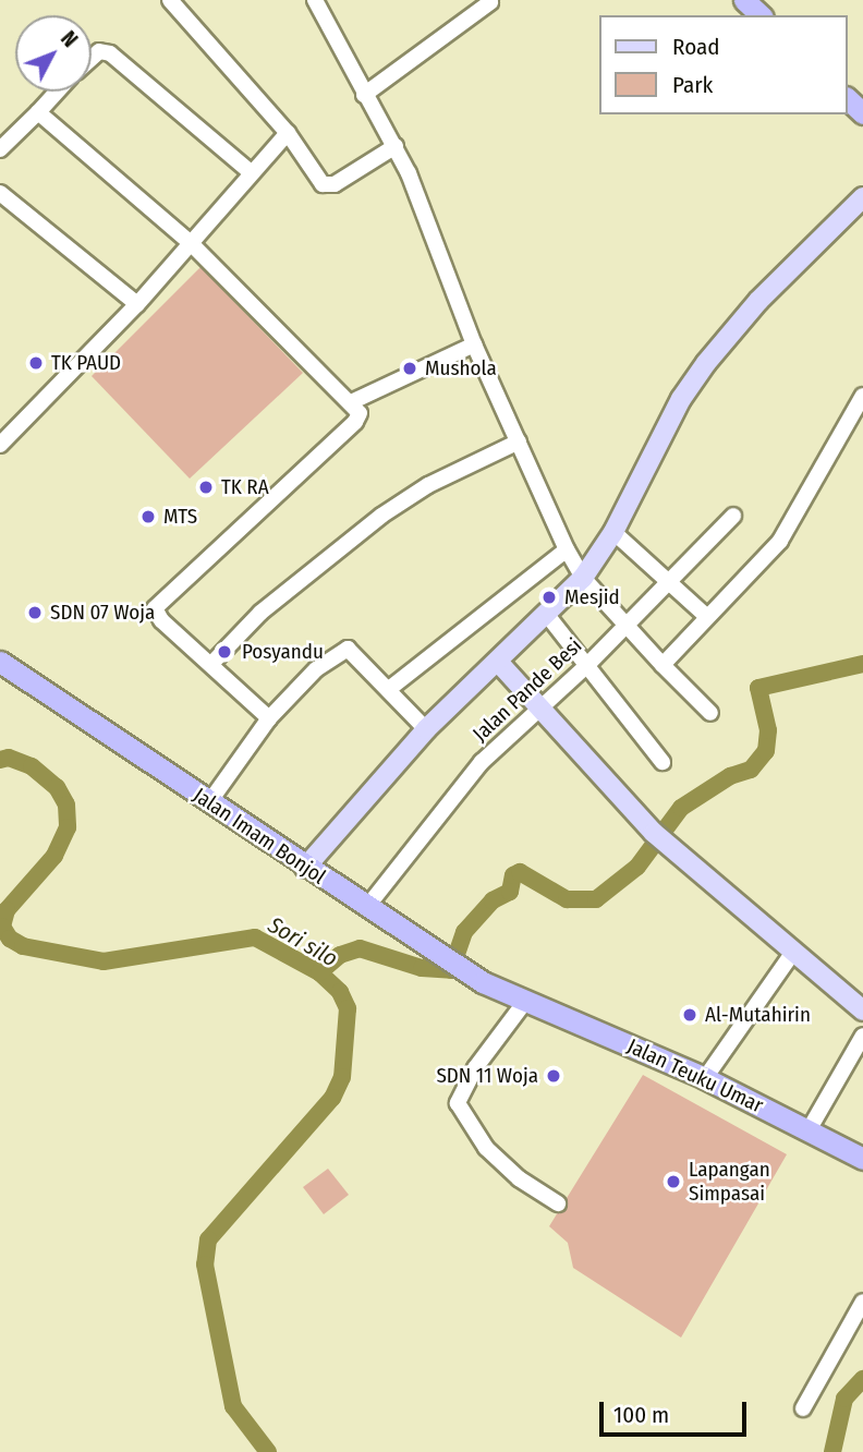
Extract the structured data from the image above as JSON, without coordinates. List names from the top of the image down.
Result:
{
  "streets": {
    "highway": ["Jalan Imam Bonjol", "Jalan Teuku Umar"],
    "street": ["Jalan Pande Besi"]
  },
  "crossings": [
    ["Jalan Pande Besi", "Jalan Imam Bonjol"],
    ["Jalan Imam Bonjol", "Jalan Teuku Umar"]
  ],
  "water": ["Sori silo"],
  "places": [
    "TK PAUD",
    "Mushola",
    "TK RA",
    "MTS",
    "Mesjid",
    "SDN 07 Woja",
    "Posyandu",
    "Al-Mutahirin",
    "SDN 11 Woja",
    "Lapangan Simpasai"
  ],
  "legend": ["Road", "Park"],
  "scale_bar": "100 m",
  "north": "top right"
}
